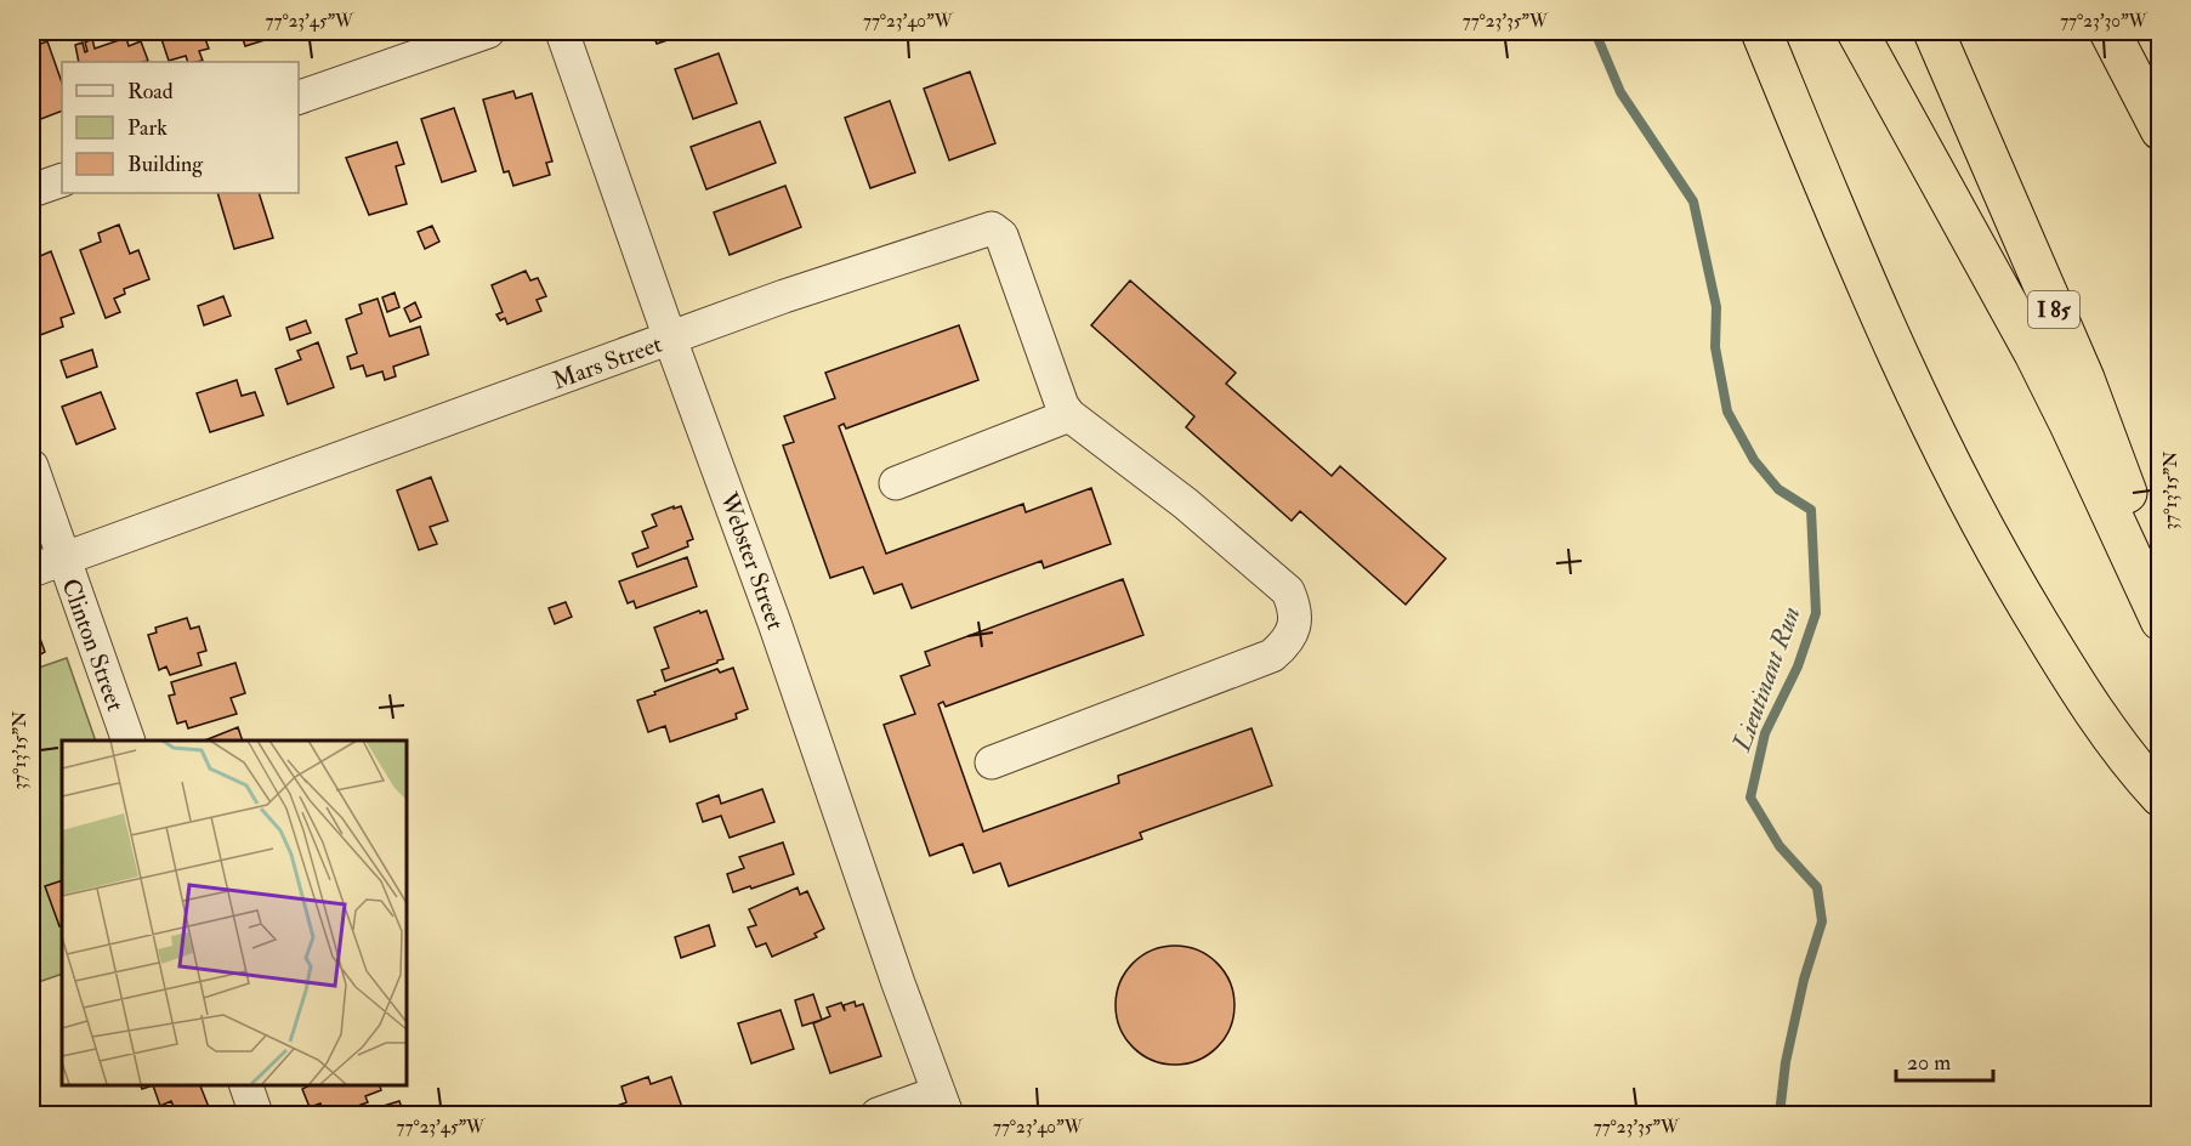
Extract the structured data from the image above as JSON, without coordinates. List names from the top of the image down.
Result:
{
  "streets": {
    "highway": ["I 85"],
    "street": ["Mars Street", "Webster Street", "Clinton Street"]
  },
  "crossings": [
    ["Mars Street", "Webster Street"],
    ["Mars Street", "Clinton Street"]
  ],
  "water": ["Lieutinant Run"],
  "legend": ["Road", "Park", "Building"],
  "scale_bar": "20 m",
  "coordinates": [
    "77°23'45\"W",
    "77°23'40\"W",
    "77°23'35\"W",
    "77°23'30\"W",
    "37°13'15\"N"
  ]
}
